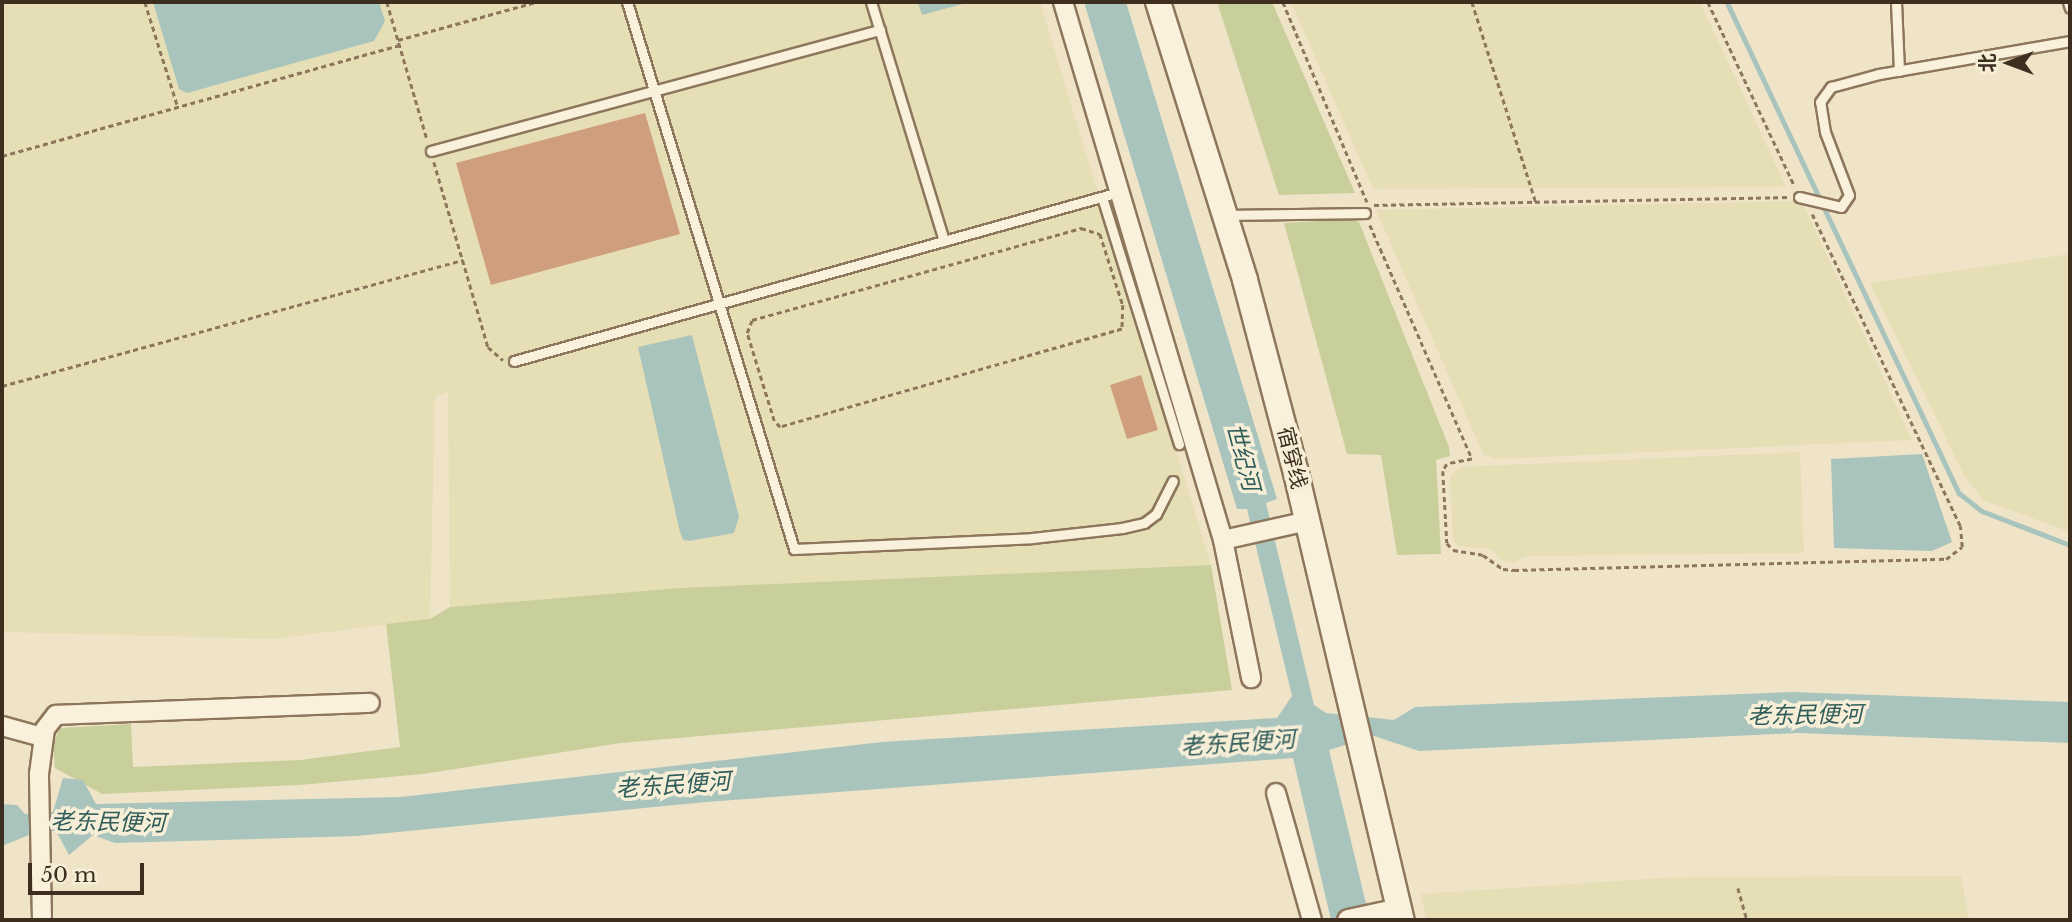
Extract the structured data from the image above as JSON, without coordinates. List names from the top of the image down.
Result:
{
  "streets": {
    "main road": ["宿穿线"]
  },
  "water": ["世纪河", "老东民便河"],
  "scale_bar": "50 m",
  "north": "left"
}
